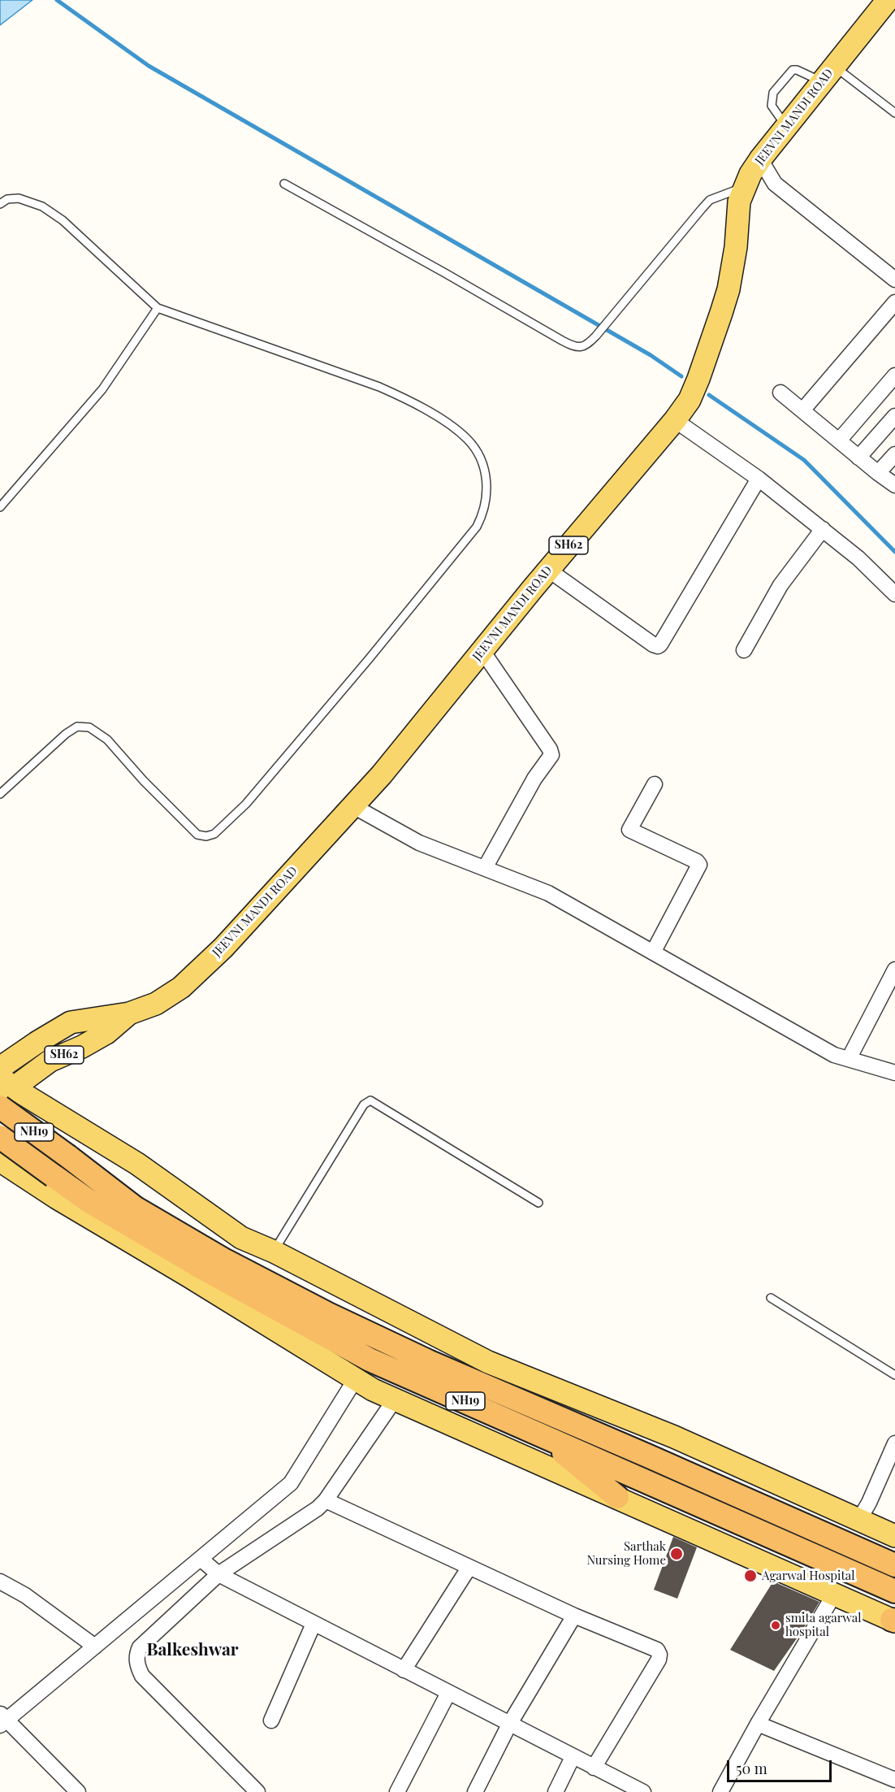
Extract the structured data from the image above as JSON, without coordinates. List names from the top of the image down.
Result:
{
  "streets": {
    "highway": ["NH19"],
    "main road": ["JEEVNI MANDI ROAD", "SH62"]
  },
  "districts": ["Balkeshwar"],
  "places": ["Sarthak Nursing Home", "Agarwal Hospital", "smita agarwal hospital"],
  "scale_bar": "50 m"
}
